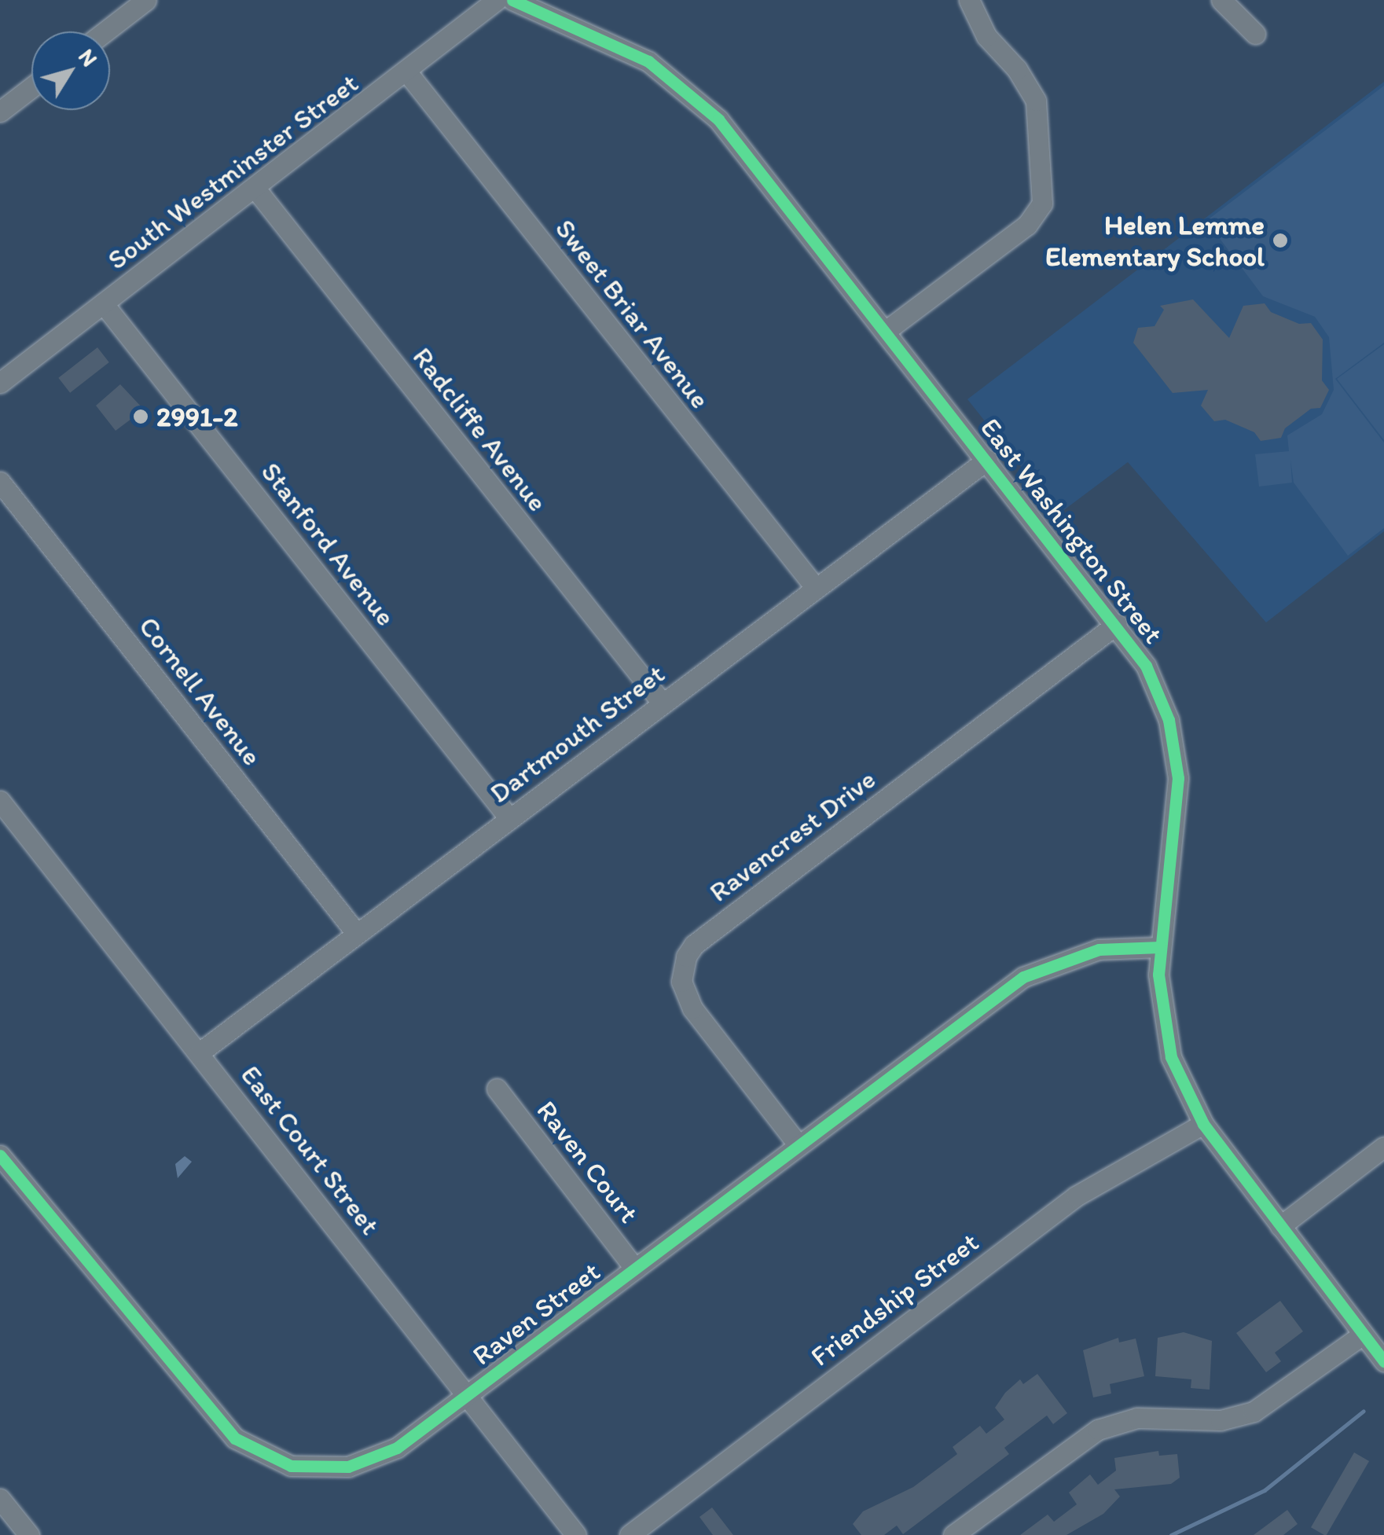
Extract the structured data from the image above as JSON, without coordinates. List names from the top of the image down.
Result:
{
  "streets": {
    "street": [
      "South Westminster Street",
      "Sweet Briar Avenue",
      "Radcliffe Avenue",
      "East Washington Street",
      "Stanford Avenue",
      "Cornell Avenue",
      "Dartmouth Street",
      "Ravencrest Drive",
      "East Court Street",
      "Raven Court",
      "Friendship Street",
      "Raven Street"
    ]
  },
  "crossings": [
    ["South Westminster Street", "Sweet Briar Avenue"],
    ["South Westminster Street", "Radcliffe Avenue"],
    ["South Westminster Street", "Stanford Avenue"],
    ["Sweet Briar Avenue", "Dartmouth Street"],
    ["Radcliffe Avenue", "Dartmouth Street"],
    ["East Washington Street", "Dartmouth Street"],
    ["East Washington Street", "Ravencrest Drive"],
    ["East Washington Street", "Friendship Street"],
    ["East Washington Street", "Raven Street"],
    ["Stanford Avenue", "Dartmouth Street"],
    ["Cornell Avenue", "Dartmouth Street"],
    ["Dartmouth Street", "East Court Street"],
    ["Ravencrest Drive", "Raven Street"],
    ["East Court Street", "Raven Street"],
    ["Raven Court", "Raven Street"]
  ],
  "places": ["Helen Lemme Elementary School", "2991-2"],
  "north": "top right"
}
